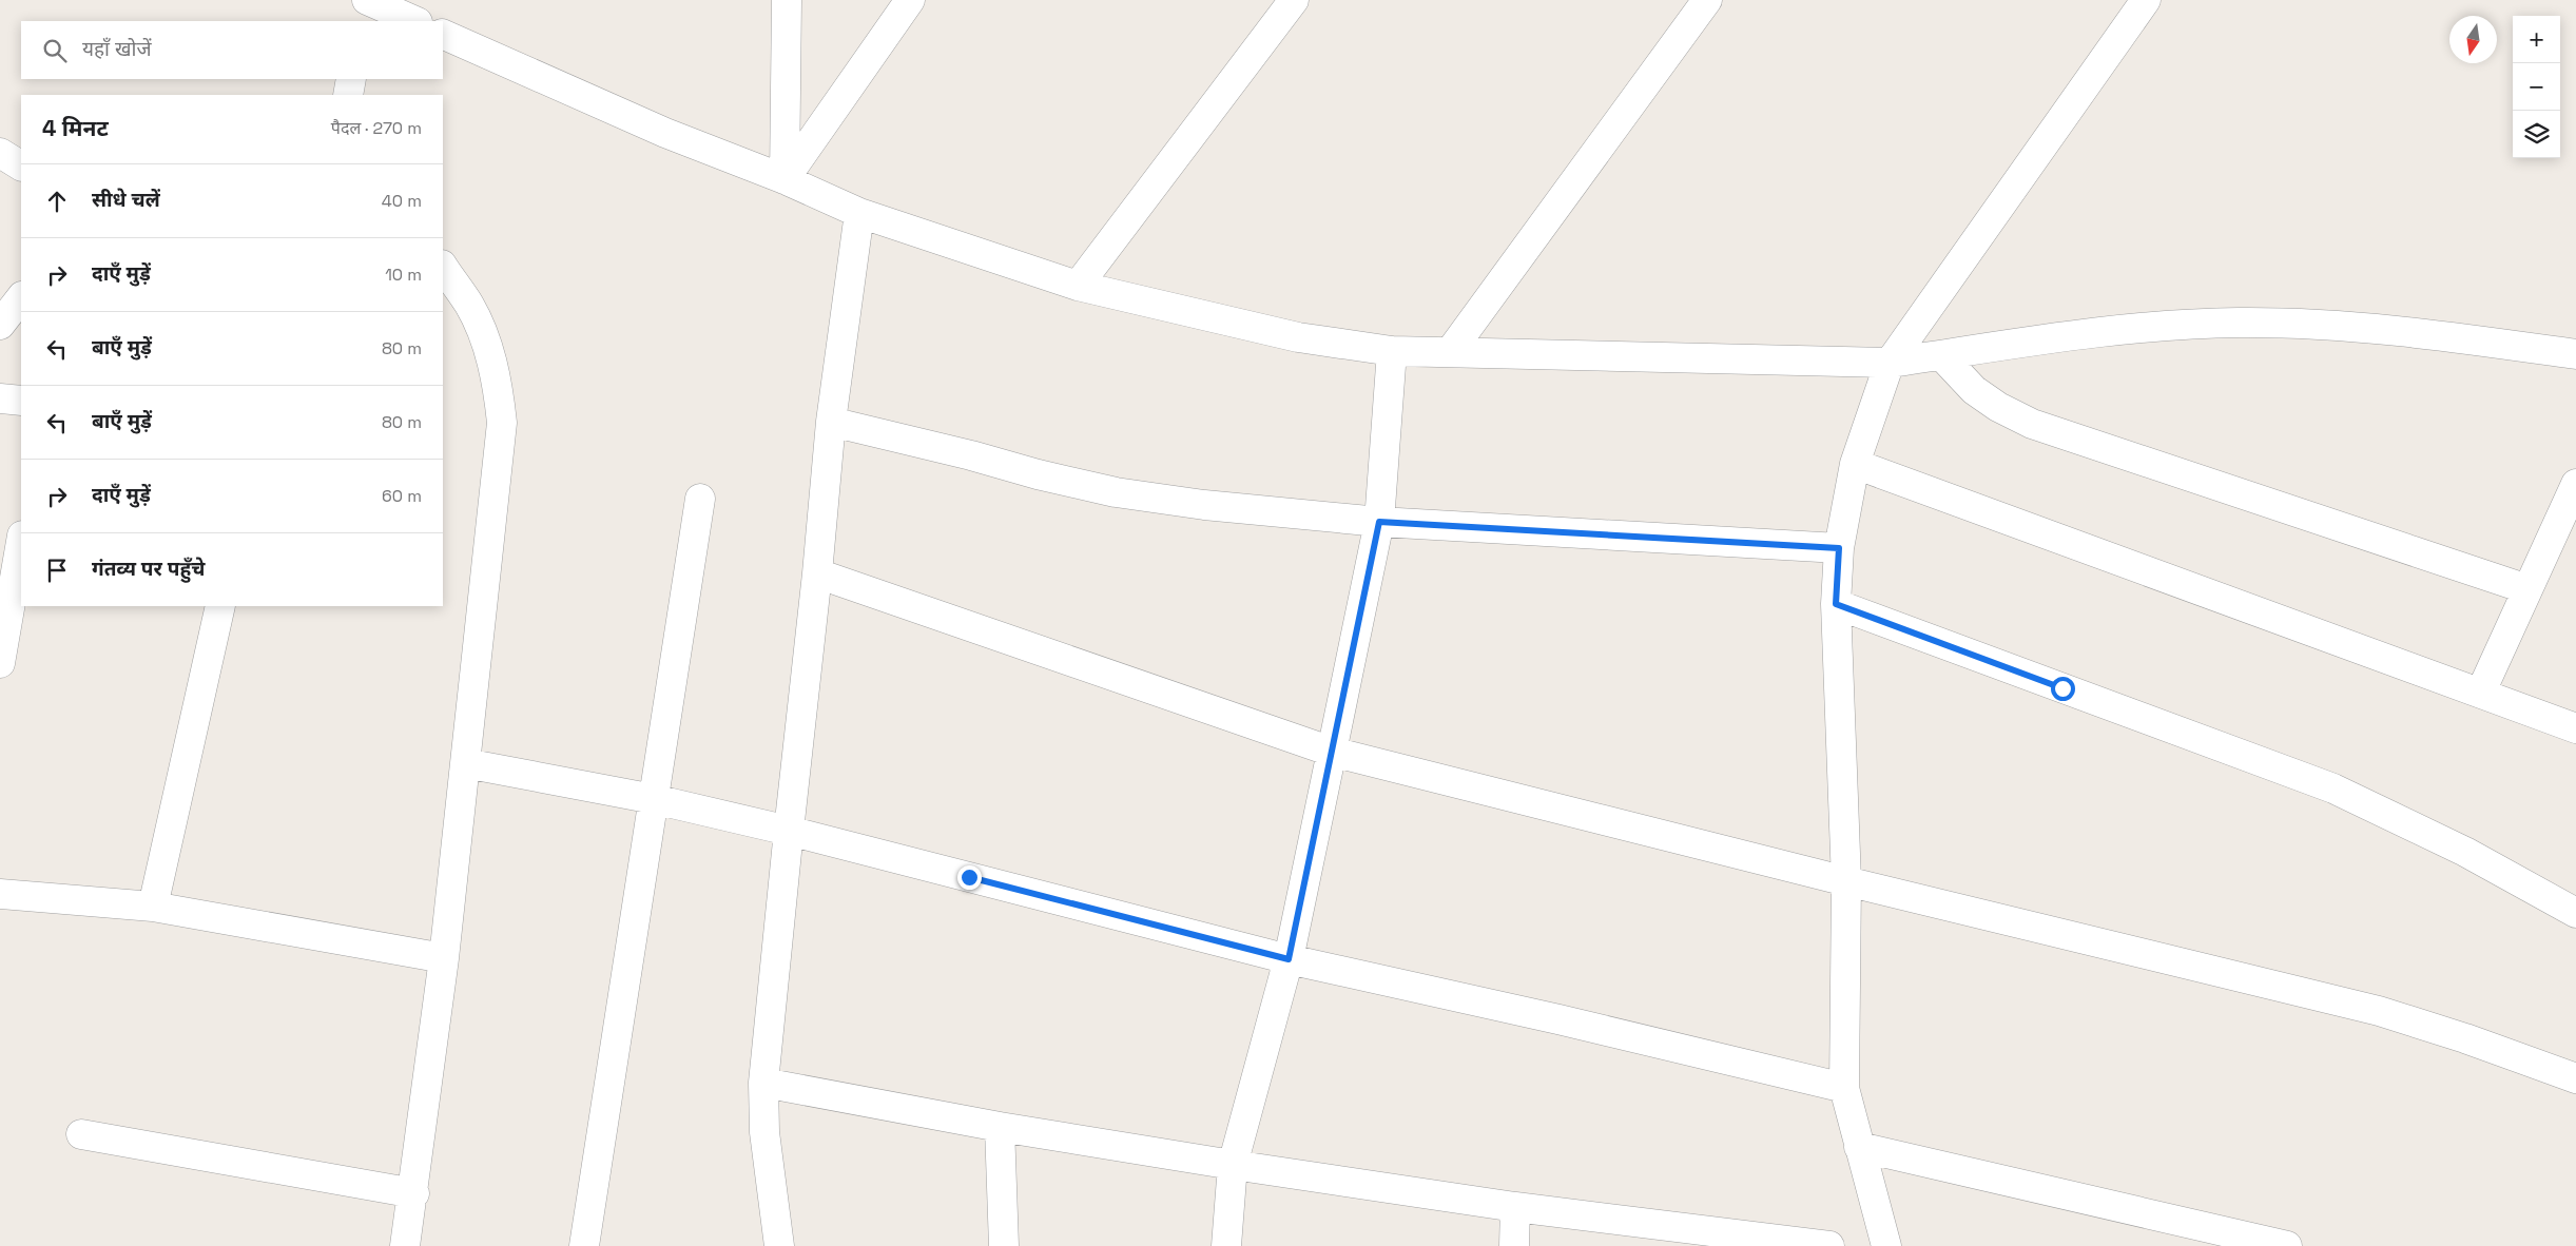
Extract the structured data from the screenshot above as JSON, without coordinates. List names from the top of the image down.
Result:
{
  "north": "bottom",
  "page": {
    "map_buttons": ["+", "−"],
    "search": "यहाँ खोजें",
    "heading": ["4 मिनट", "पैदल · 270 m"],
    "list": [
      ["सीधे चलें", "40 m"],
      ["दाएँ मुड़ें", "10 m"],
      ["बाएँ मुड़ें", "80 m"],
      ["बाएँ मुड़ें", "80 m"],
      ["दाएँ मुड़ें", "60 m"],
      "गंतव्य पर पहुँचे"
    ]
  }
}
